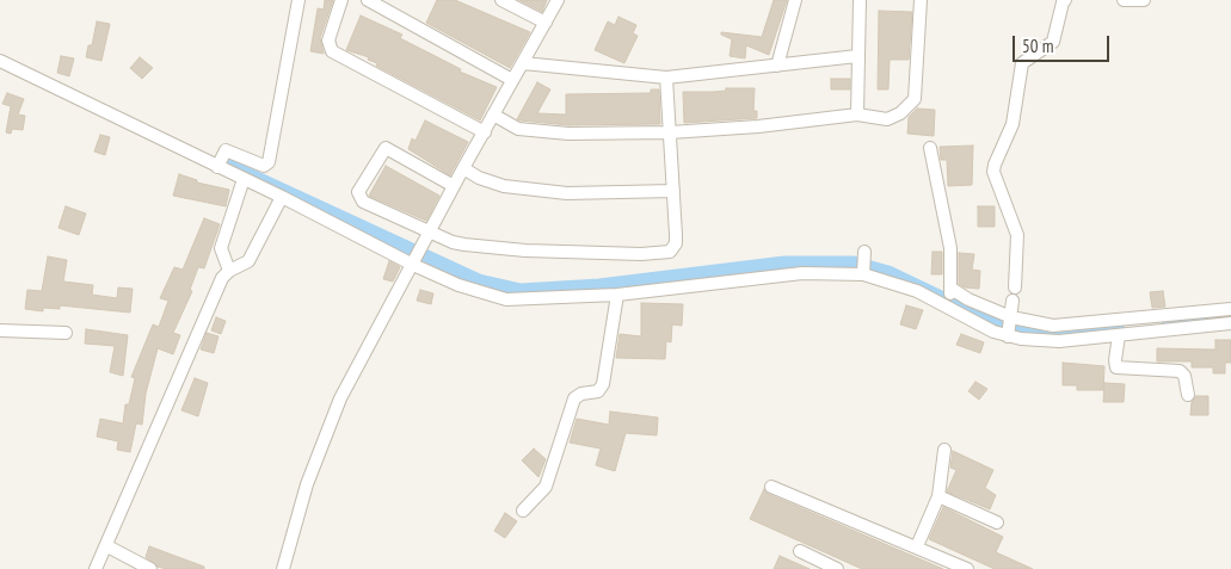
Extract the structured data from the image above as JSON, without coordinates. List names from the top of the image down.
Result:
{
  "scale_bar": "50 m"
}
